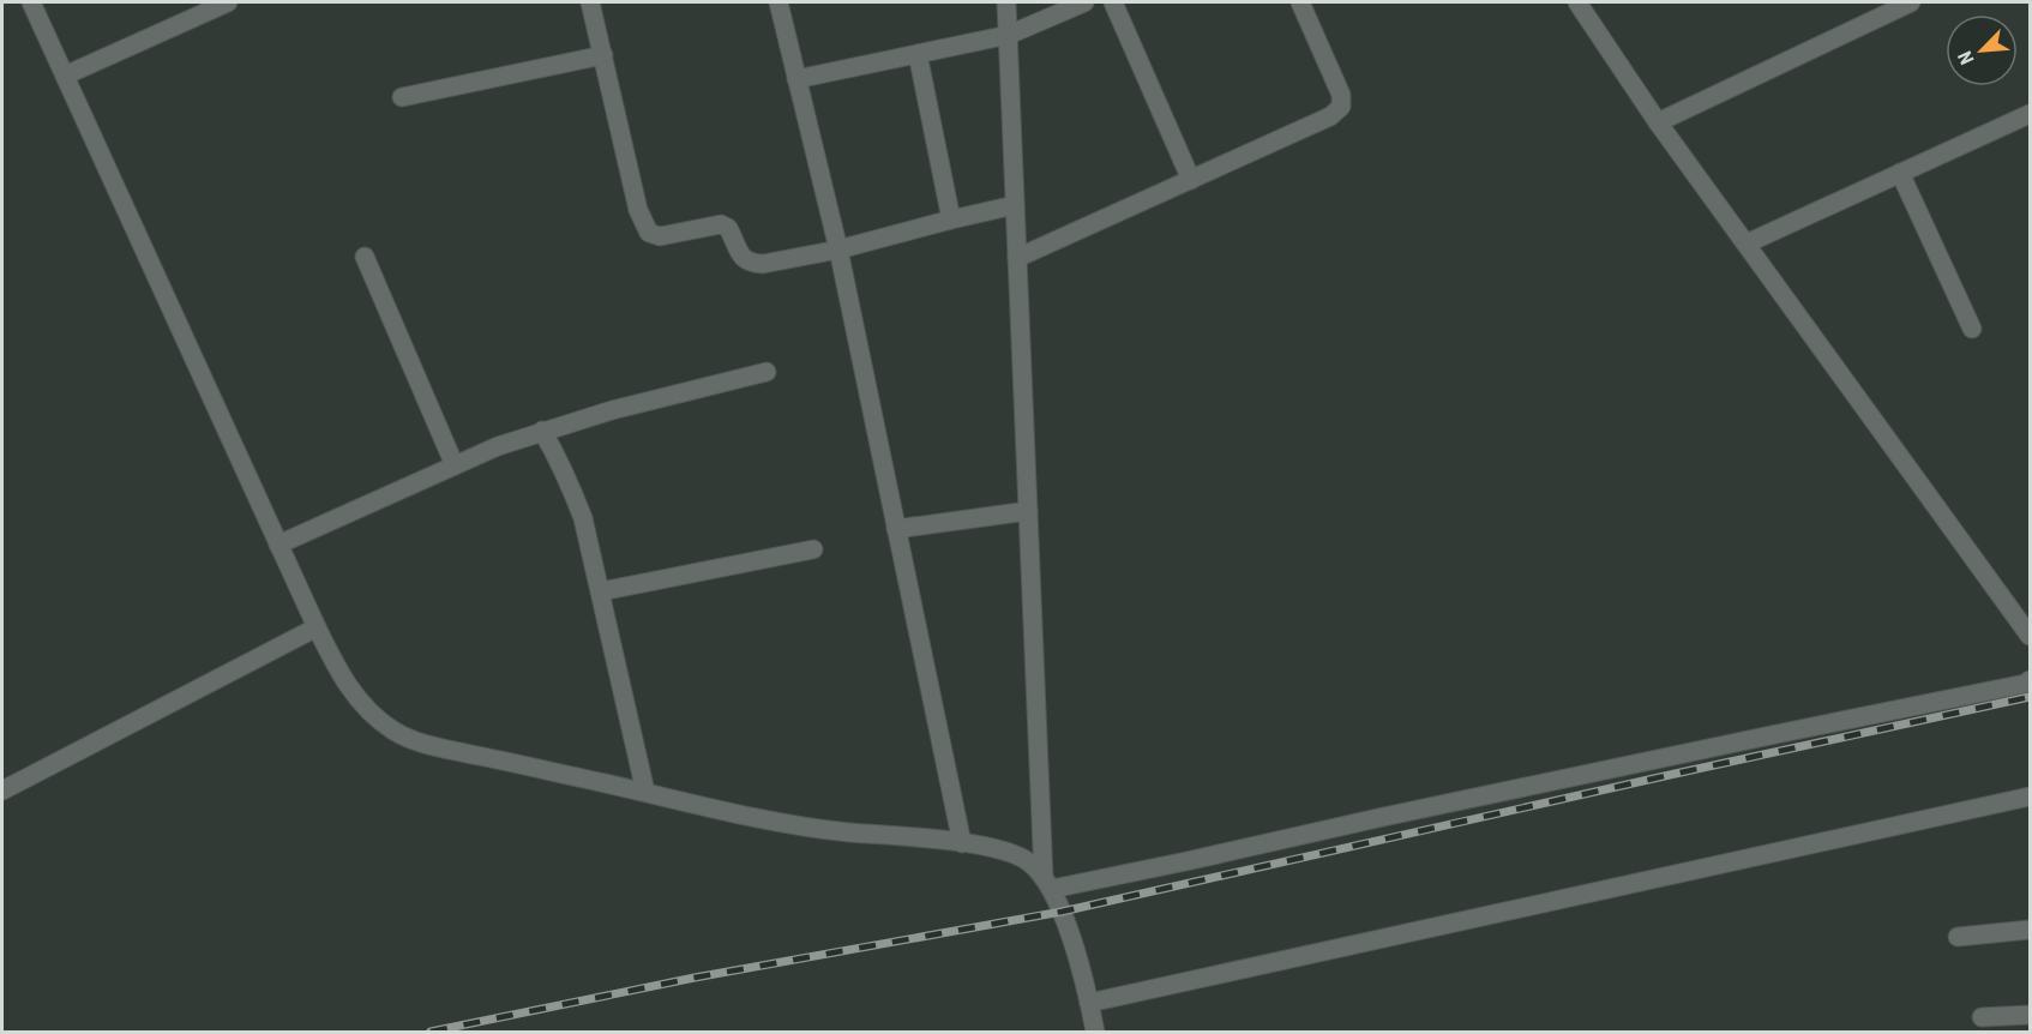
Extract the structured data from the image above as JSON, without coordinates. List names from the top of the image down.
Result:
{
  "north": "bottom left"
}
